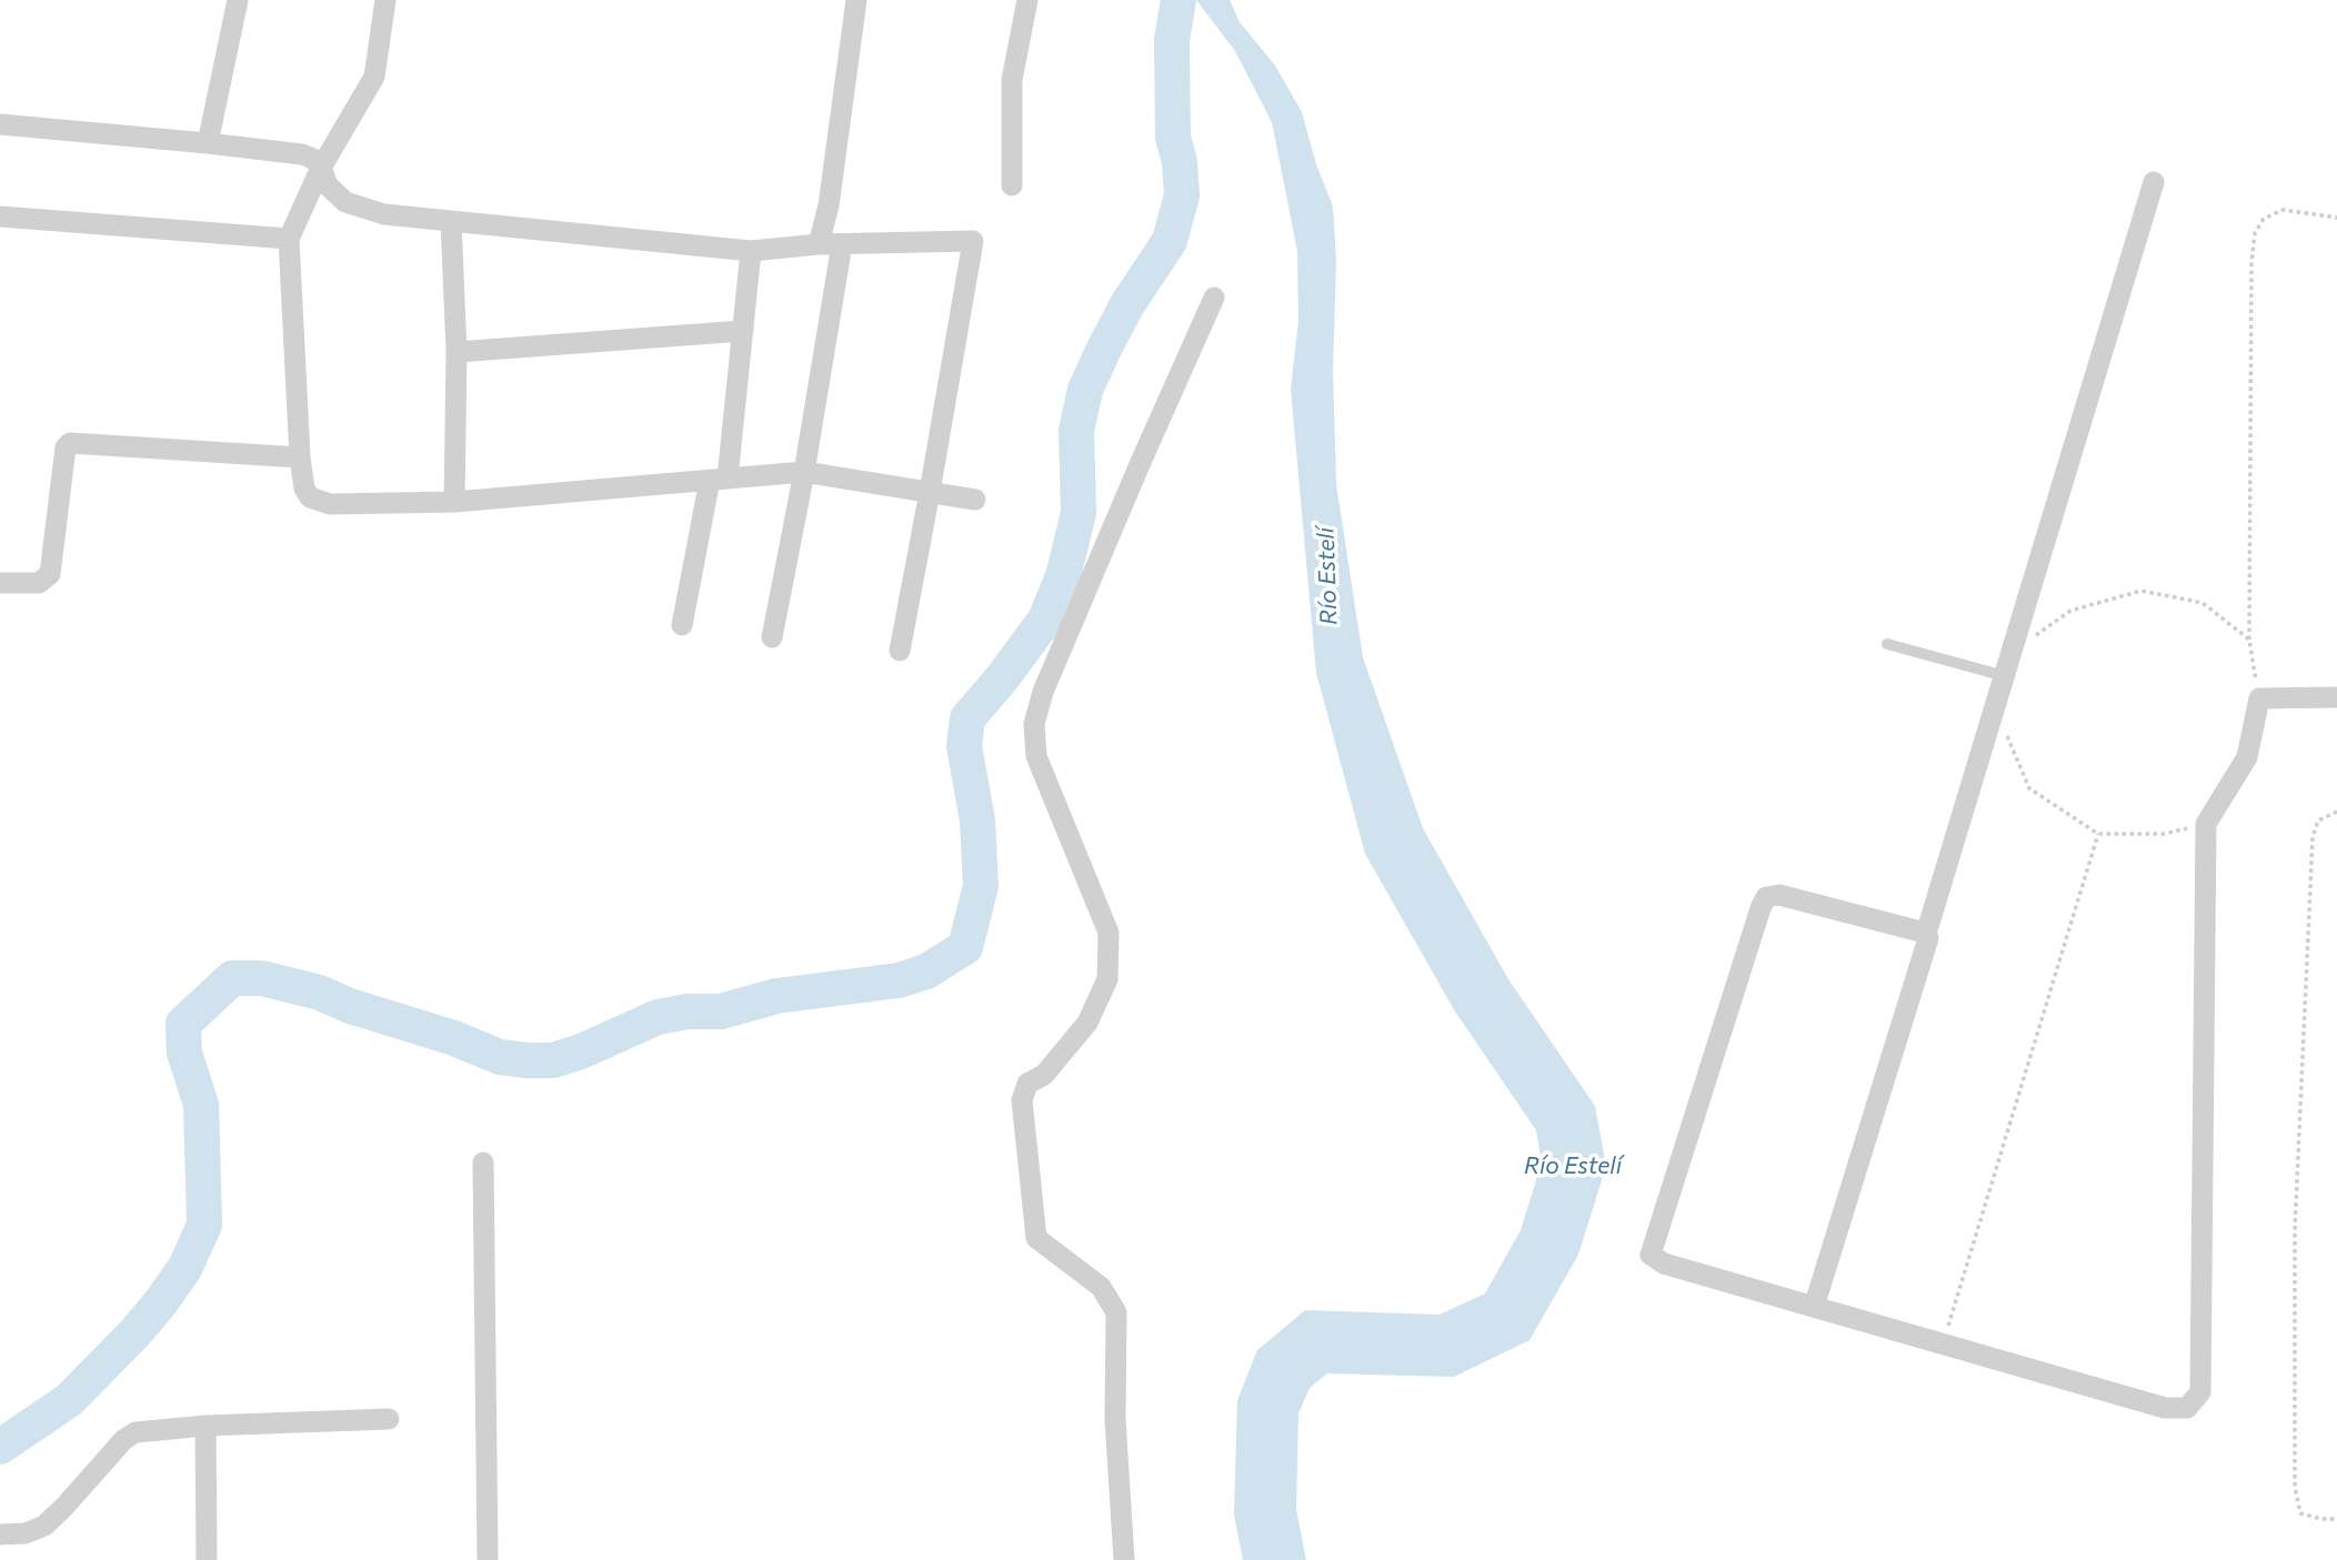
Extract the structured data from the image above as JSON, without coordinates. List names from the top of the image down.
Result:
{
  "water": ["Río Estelí"]
}
